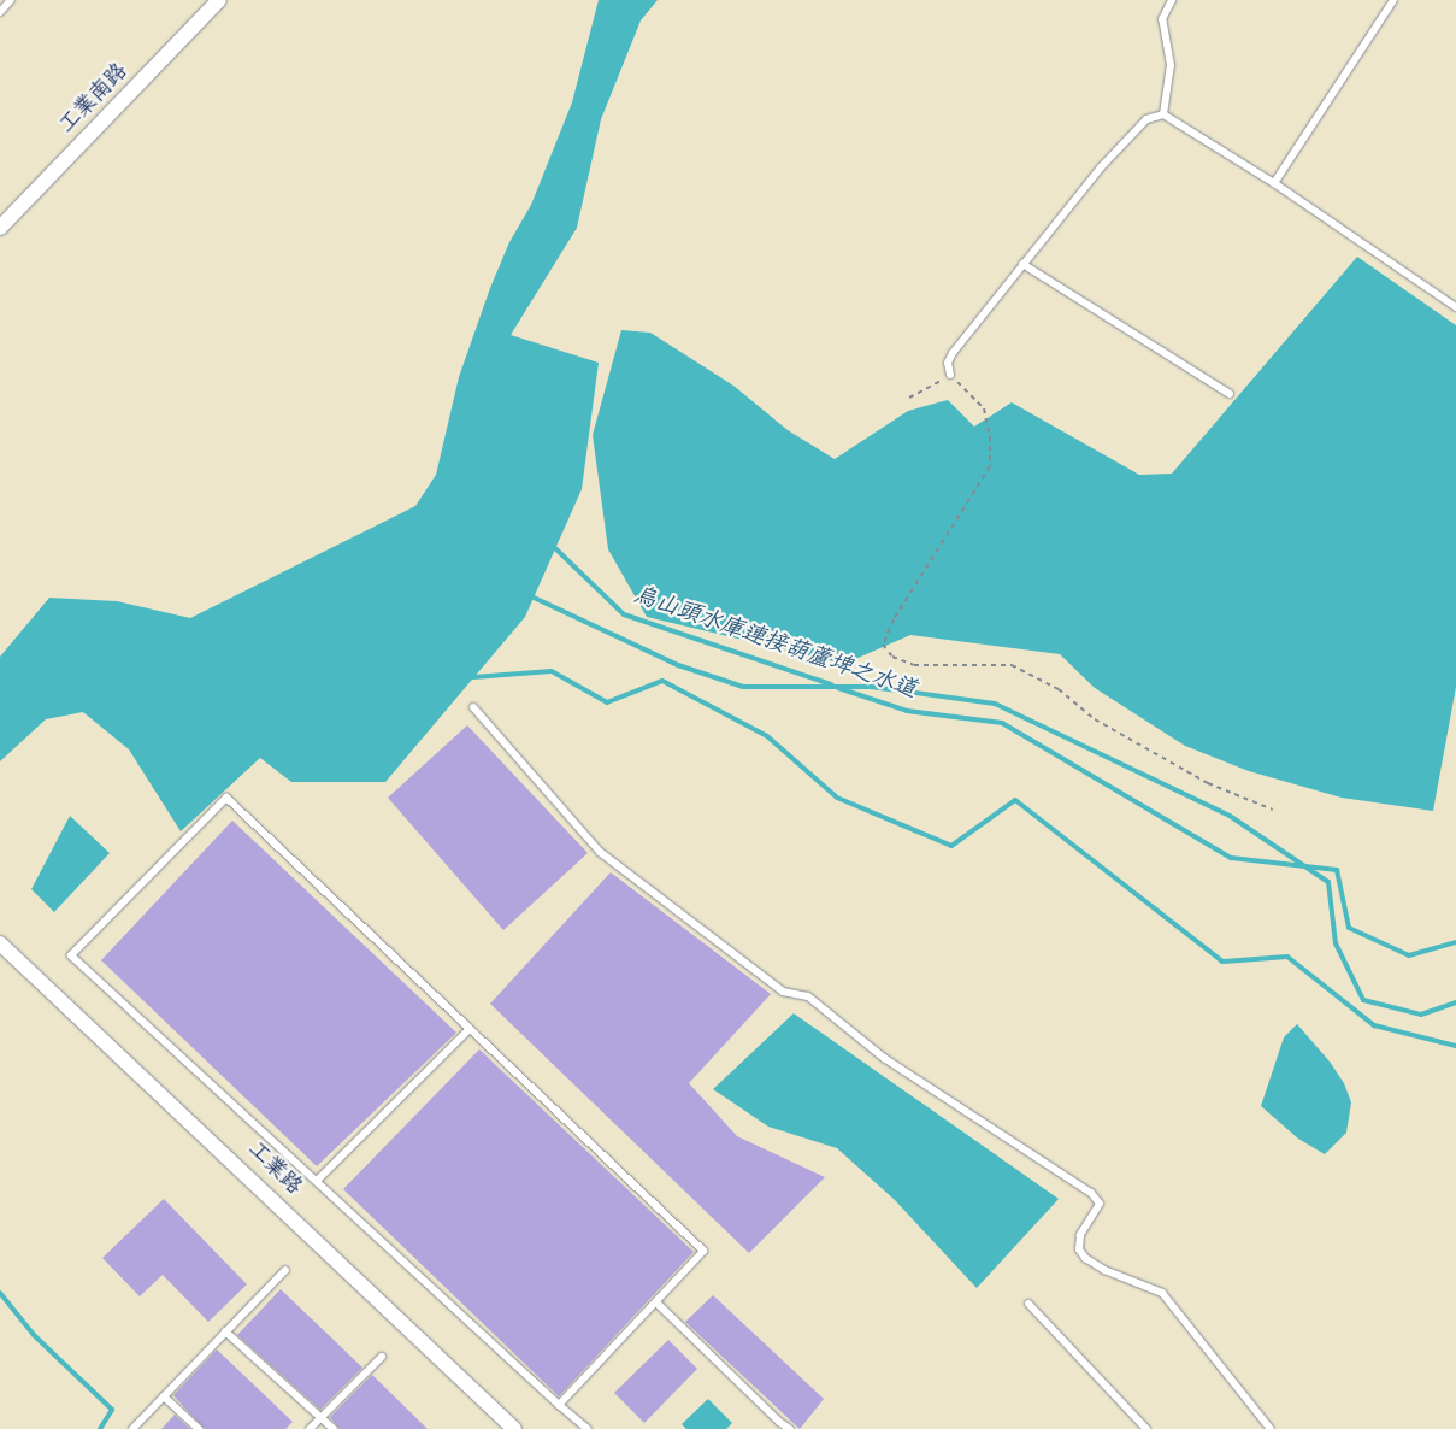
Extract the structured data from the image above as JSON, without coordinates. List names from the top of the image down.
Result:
{
  "streets": {
    "street": ["工業南路", "工業路"]
  },
  "water": ["烏山頭水庫連接葫蘆埤之水道"]
}
